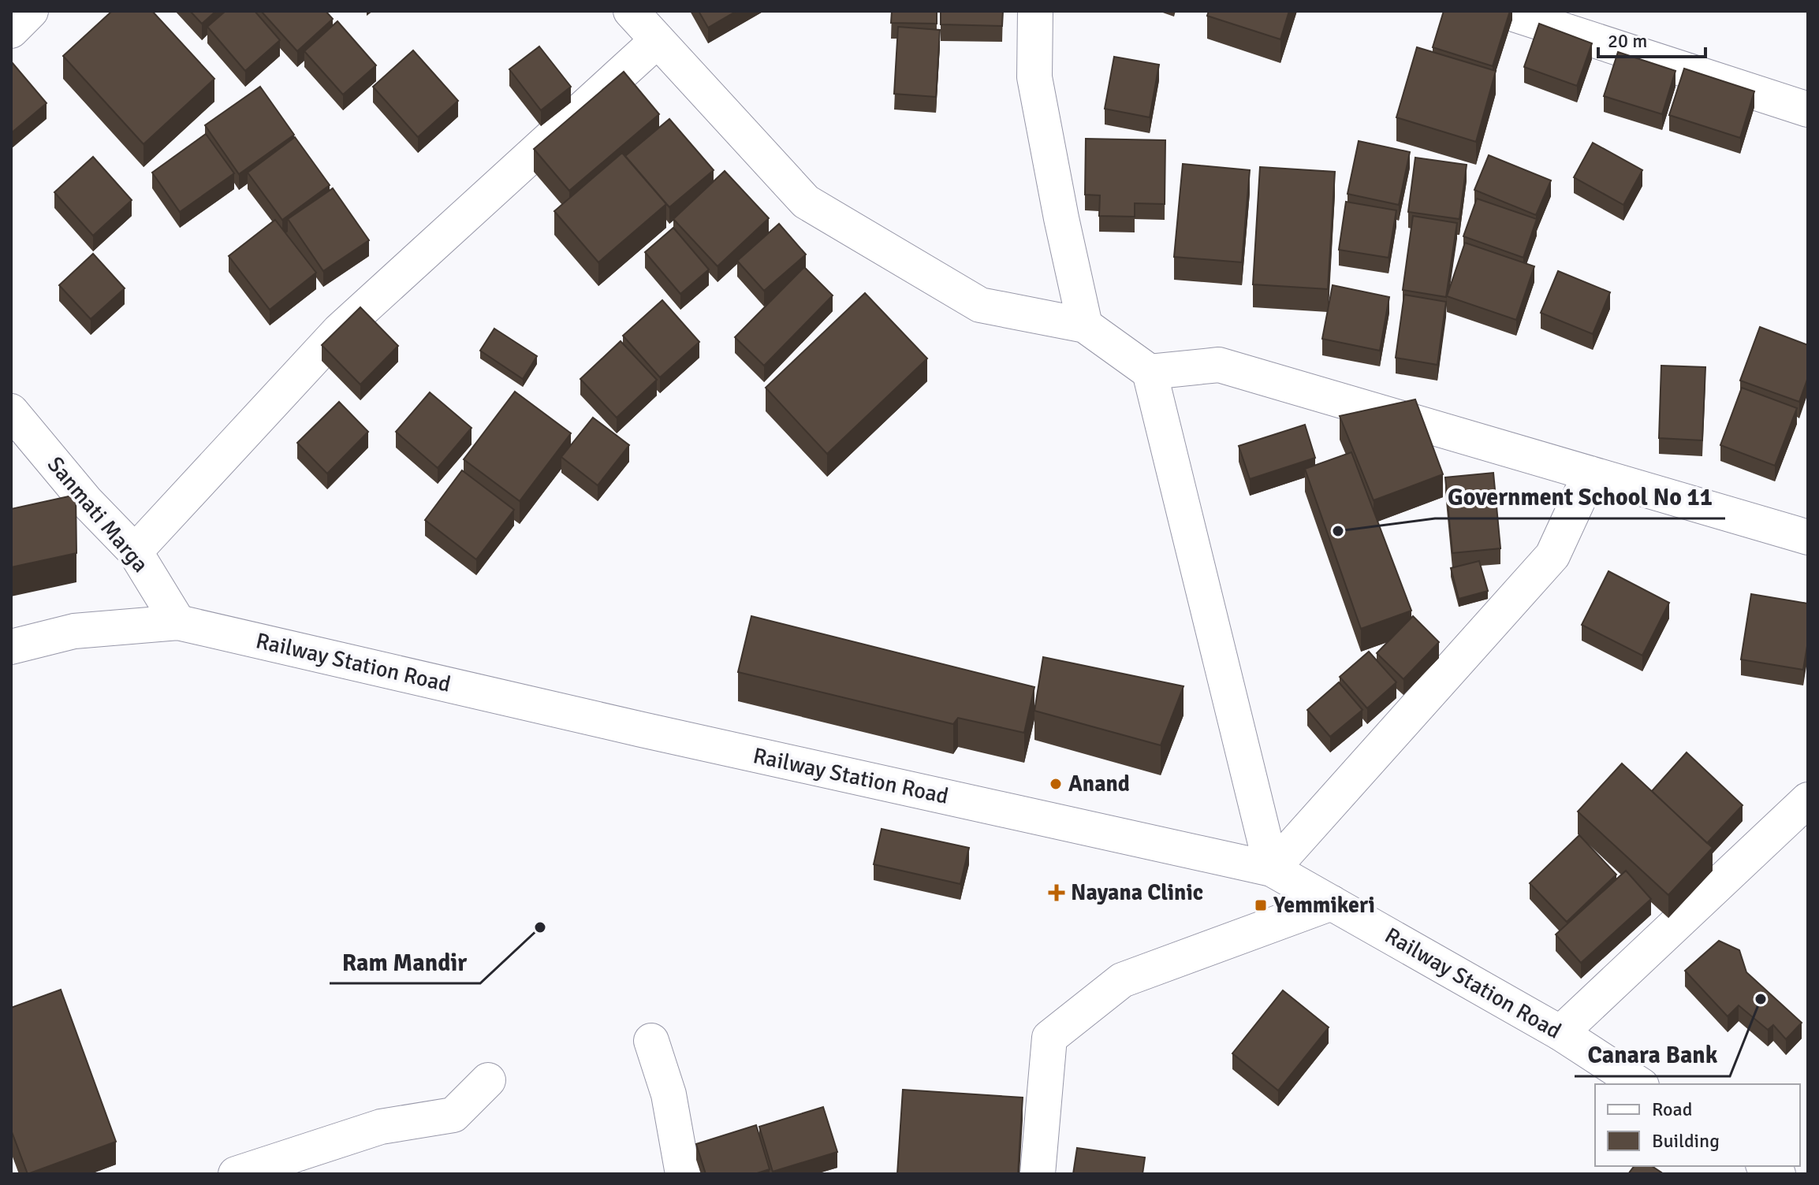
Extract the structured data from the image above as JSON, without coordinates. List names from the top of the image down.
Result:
{
  "streets": {
    "street": ["Sanmati Marga", "Railway Station Road"]
  },
  "crossings": [
    ["Sanmati Marga", "Railway Station Road"]
  ],
  "places": {
    "other": [
      "Government School No 11",
      "Anand",
      "Ram Mandir",
      "Canara Bank"
    ],
    "health": ["Nayana Clinic"],
    "transit": ["Yemmikeri"]
  },
  "legend": ["Road", "Building"],
  "scale_bar": "20 m"
}
